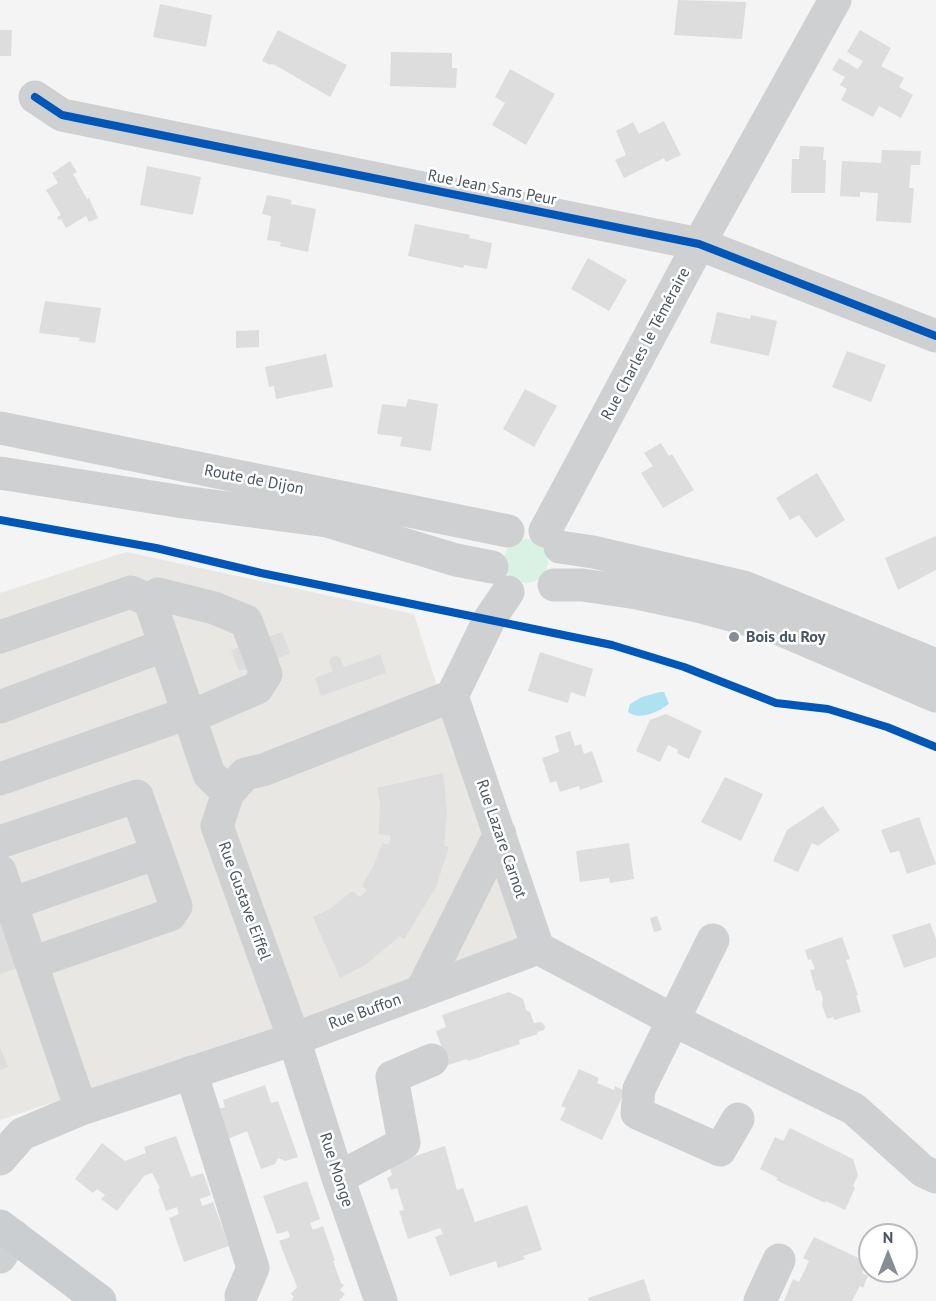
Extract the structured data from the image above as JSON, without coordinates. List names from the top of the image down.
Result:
{
  "streets": {
    "street": [
      "Rue Jean Sans Peur",
      "Rue Charles le Téméraire",
      "Route de Dijon",
      "Rue Lazare Carnot",
      "Rue Gustave Eiffel",
      "Rue Buffon",
      "Rue Monge"
    ]
  },
  "crossings": [
    ["Rue Jean Sans Peur", "Rue Charles le Téméraire"],
    ["Rue Charles le Téméraire", "Route de Dijon"],
    ["Rue Lazare Carnot", "Rue Gustave Eiffel"],
    ["Rue Lazare Carnot", "Rue Buffon"],
    ["Rue Gustave Eiffel", "Rue Buffon"],
    ["Rue Gustave Eiffel", "Rue Monge"],
    ["Rue Buffon", "Rue Monge"]
  ],
  "places": ["Bois du Roy"],
  "north": "top"
}
